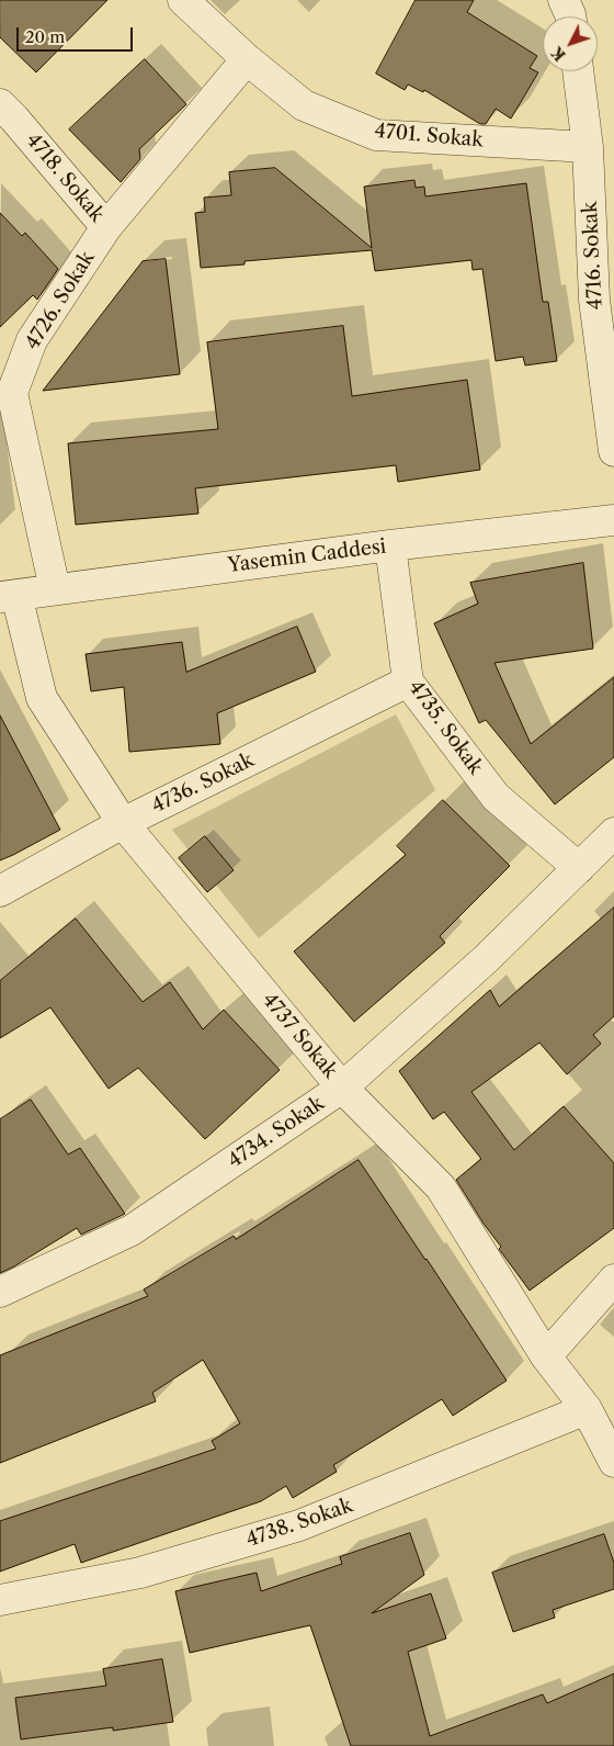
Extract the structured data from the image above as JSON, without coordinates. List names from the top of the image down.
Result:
{
  "streets": {
    "street": [
      "4701. Sokak",
      "4718. Sokak",
      "4716. Sokak",
      "4726. Sokak",
      "Yasemin Caddesi",
      "4735. Sokak",
      "4736. Sokak",
      "4737 Sokak",
      "4734. Sokak",
      "4738. Sokak"
    ]
  },
  "crossings": [
    ["4701. Sokak", "4716. Sokak"],
    ["4701. Sokak", "4726. Sokak"],
    ["4718. Sokak", "4726. Sokak"],
    ["4726. Sokak", "Yasemin Caddesi"],
    ["Yasemin Caddesi", "4735. Sokak"],
    ["Yasemin Caddesi", "4737 Sokak"],
    ["4735. Sokak", "4736. Sokak"],
    ["4735. Sokak", "4734. Sokak"],
    ["4736. Sokak", "4737 Sokak"],
    ["4737 Sokak", "4734. Sokak"],
    ["4737 Sokak", "4738. Sokak"]
  ],
  "scale_bar": "20 m",
  "north": "bottom left"
}
